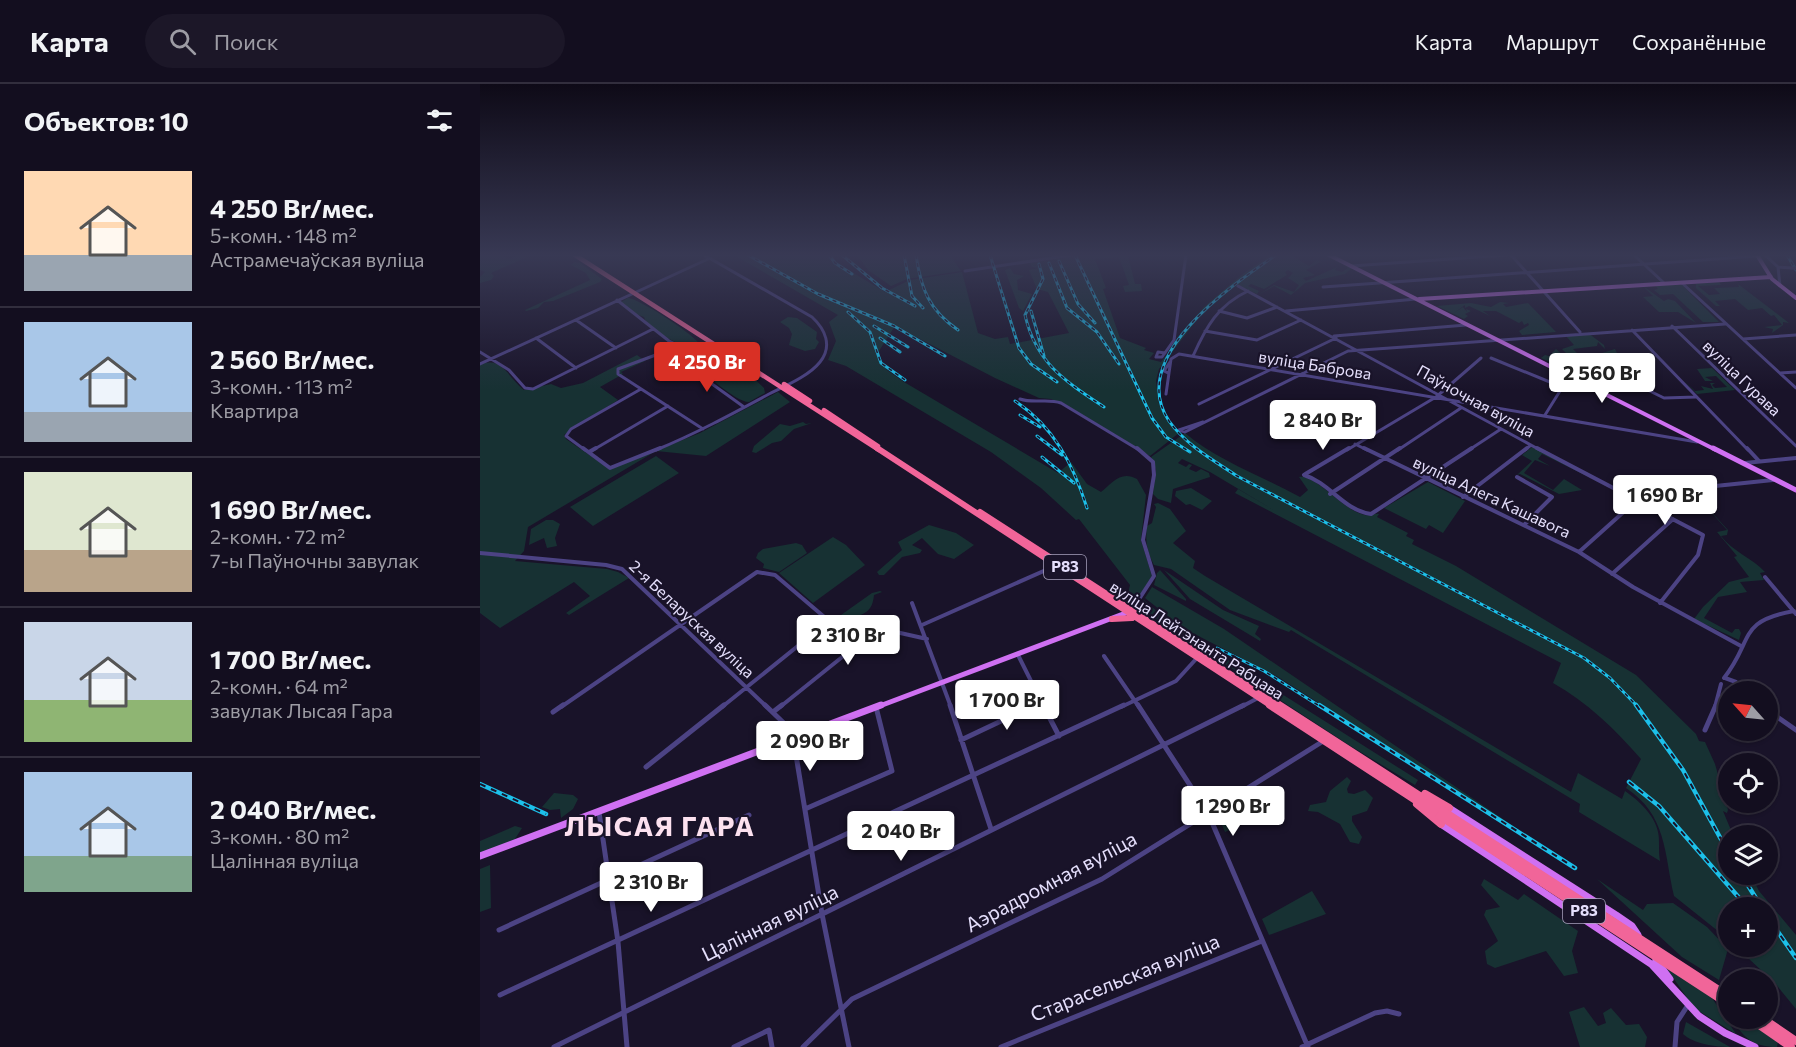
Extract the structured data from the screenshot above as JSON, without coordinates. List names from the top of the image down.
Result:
{
  "streets": {
    "highway": ["Р83", "вуліца Лейтэнанта Рабцава"],
    "street": [
      "вуліца Баброва",
      "вуліца Гурава",
      "Паўночная вуліца",
      "вуліца Алега Кашавога",
      "2-я Беларуская вуліца",
      "Аэрадромная вуліца",
      "Цалінная вуліца",
      "Старасельская вуліца"
    ]
  },
  "crossings": [
    ["вуліца Баброва", "Паўночная вуліца"],
    ["Паўночная вуліца", "вуліца Алега Кашавога"],
    ["вуліца Лейтэнанта Рабцава", "Аэрадромная вуліца"],
    ["вуліца Лейтэнанта Рабцава", "Цалінная вуліца"]
  ],
  "districts": ["ЛЫСАЯ ГАРА"],
  "north": "top left",
  "page": {
    "header": "Карта",
    "search": "Поиск",
    "nav": ["Карта", "Маршрут", "Сохранённые"],
    "heading": "Объектов: 10",
    "list": [
      {
        "name": "4 250 Br/мес.",
        "note": "5-комн. · 148 m² · Астрамечаўская вуліца"
      },
      {
        "name": "2 560 Br/мес.",
        "note": "3-комн. · 113 m² · Квартира"
      },
      {
        "name": "1 690 Br/мес.",
        "note": "2-комн. · 72 m² · 7-ы Паўночны завулак"
      },
      {
        "name": "1 700 Br/мес.",
        "note": "2-комн. · 64 m² · завулак Лысая Гара"
      },
      {
        "name": "2 040 Br/мес.",
        "note": "3-комн. · 80 m² · Цалінная вуліца"
      }
    ],
    "price": [
      "4 250 Br",
      "2 560 Br",
      "2 840 Br",
      "1 690 Br",
      "2 310 Br",
      "1 700 Br",
      "2 090 Br",
      "1 290 Br",
      "2 040 Br",
      "2 310 Br"
    ],
    "map_buttons": ["+", "−"]
  }
}
